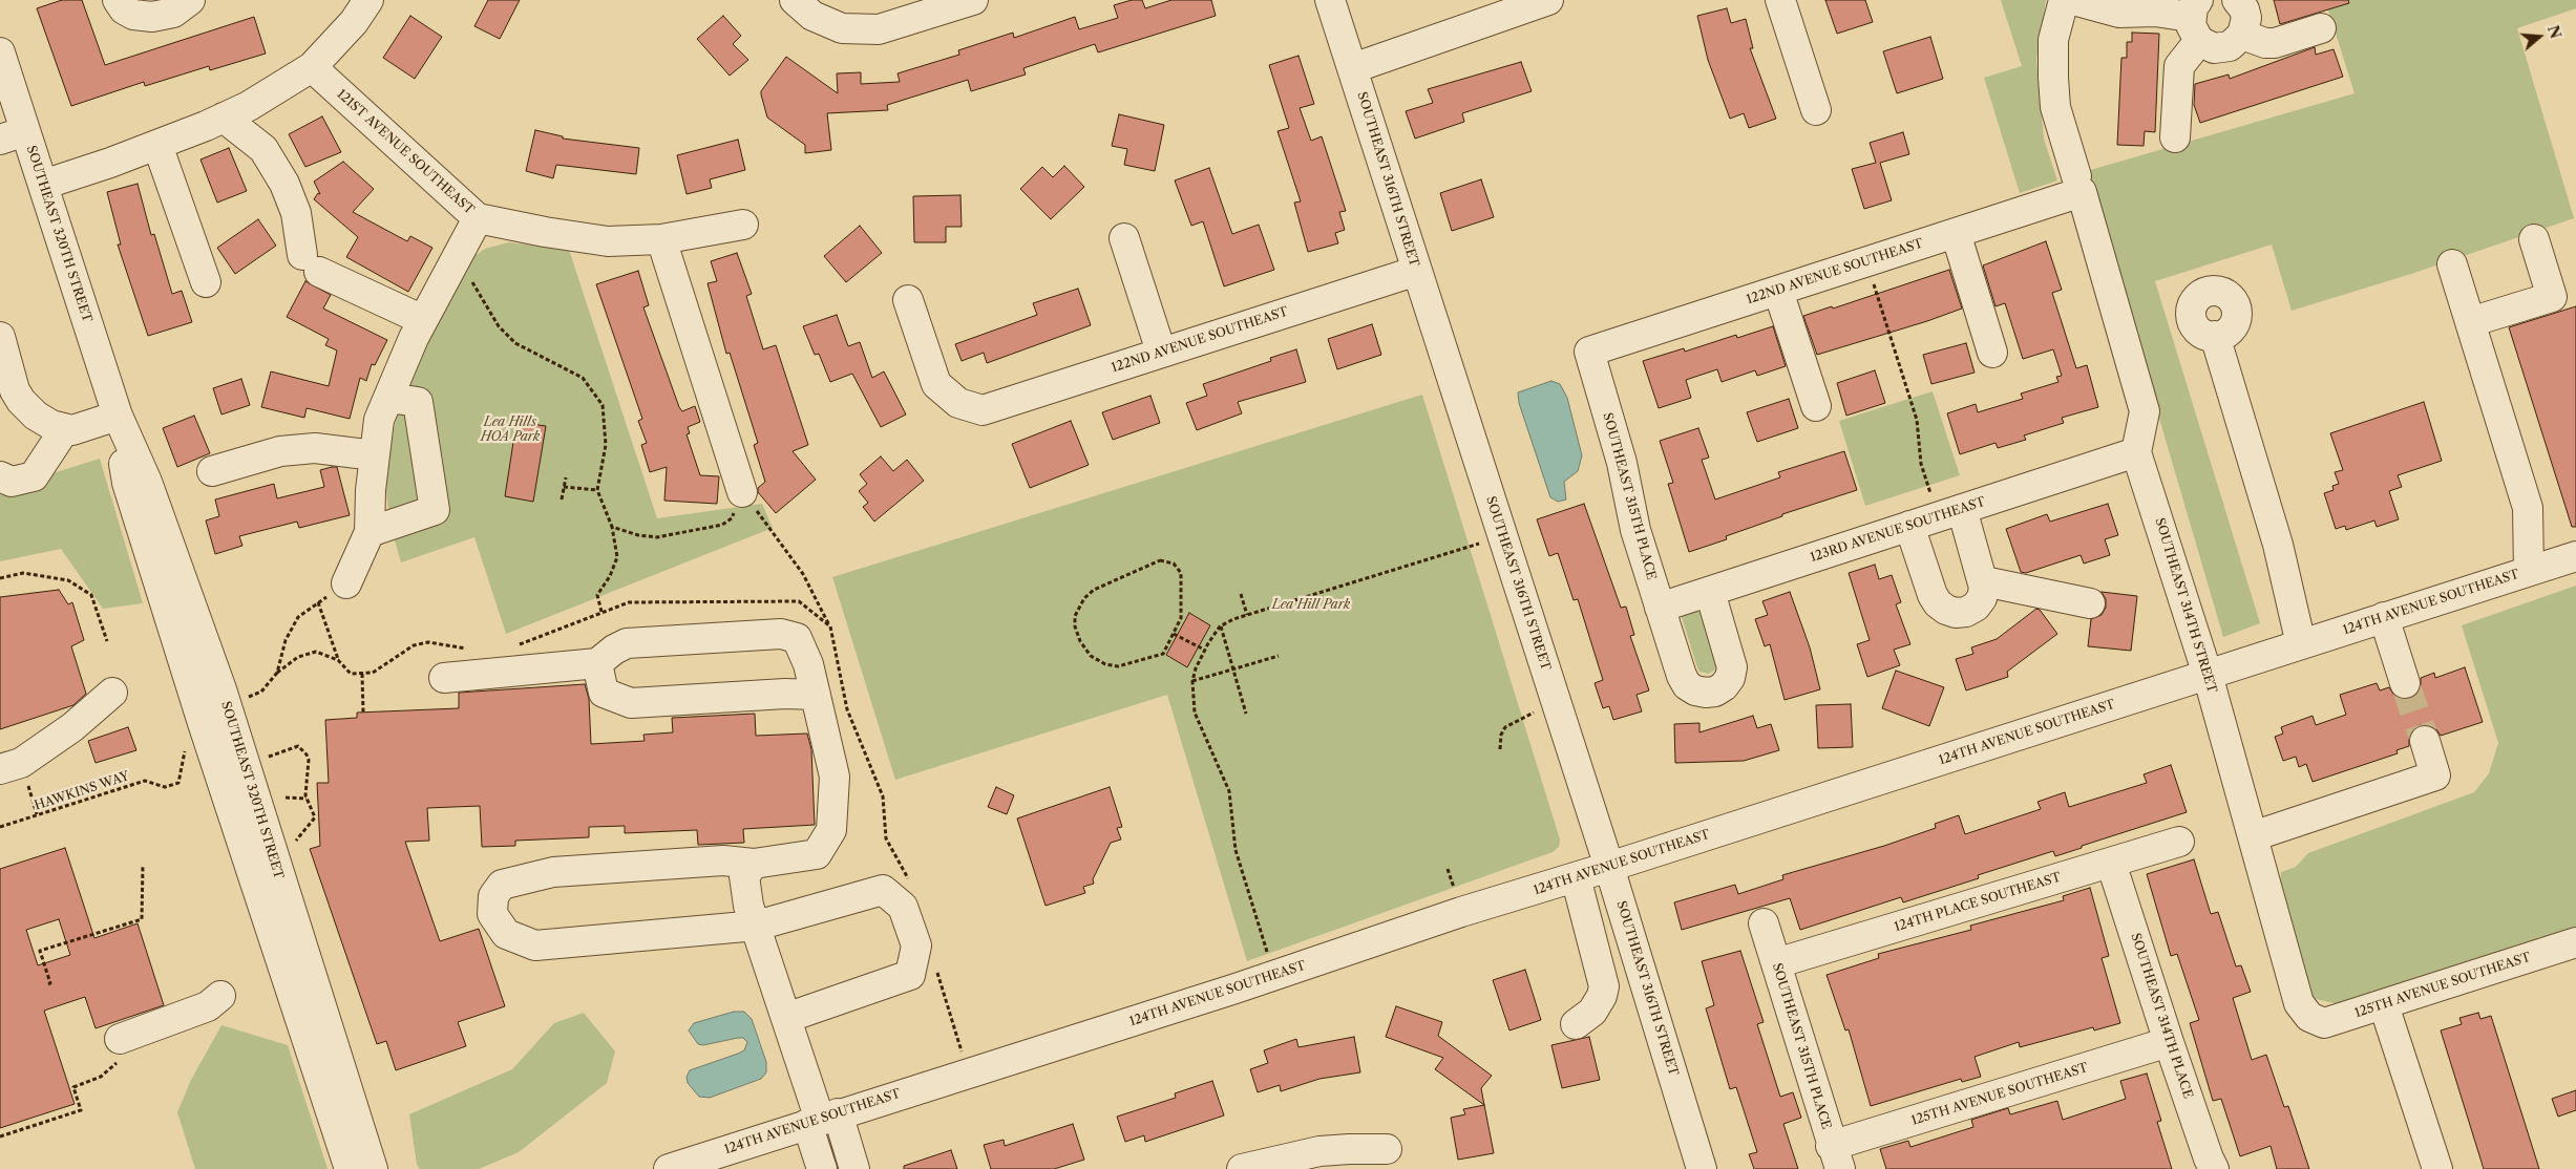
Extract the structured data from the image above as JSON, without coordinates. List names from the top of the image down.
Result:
{
  "streets": {
    "street": [
      "121ST AVENUE SOUTHEAST",
      "SOUTHEAST 316TH STREET",
      "SOUTHEAST 320TH STREET",
      "122ND AVENUE SOUTHEAST",
      "SOUTHEAST 315TH PLACE",
      "123RD AVENUE SOUTHEAST",
      "124TH AVENUE SOUTHEAST",
      "SOUTHEAST 314TH STREET",
      "124TH PLACE SOUTHEAST",
      "125TH AVENUE SOUTHEAST",
      "SOUTHEAST 314TH PLACE"
    ],
    "path": ["HAWKINS WAY"]
  },
  "crossings": [
    ["SOUTHEAST 316TH STREET", "122ND AVENUE SOUTHEAST"],
    ["SOUTHEAST 316TH STREET", "124TH AVENUE SOUTHEAST"],
    ["122ND AVENUE SOUTHEAST", "SOUTHEAST 315TH PLACE"],
    ["SOUTHEAST 315TH PLACE", "123RD AVENUE SOUTHEAST"],
    ["SOUTHEAST 315TH PLACE", "124TH PLACE SOUTHEAST"],
    ["SOUTHEAST 315TH PLACE", "125TH AVENUE SOUTHEAST"],
    ["123RD AVENUE SOUTHEAST", "SOUTHEAST 314TH STREET"],
    ["124TH AVENUE SOUTHEAST", "SOUTHEAST 314TH STREET"],
    ["SOUTHEAST 314TH STREET", "125TH AVENUE SOUTHEAST"],
    ["124TH PLACE SOUTHEAST", "SOUTHEAST 314TH PLACE"],
    ["125TH AVENUE SOUTHEAST", "SOUTHEAST 314TH PLACE"]
  ],
  "parks": ["Lea Hills HOA Park", "Lea Hill Park"],
  "north": "right"
}
